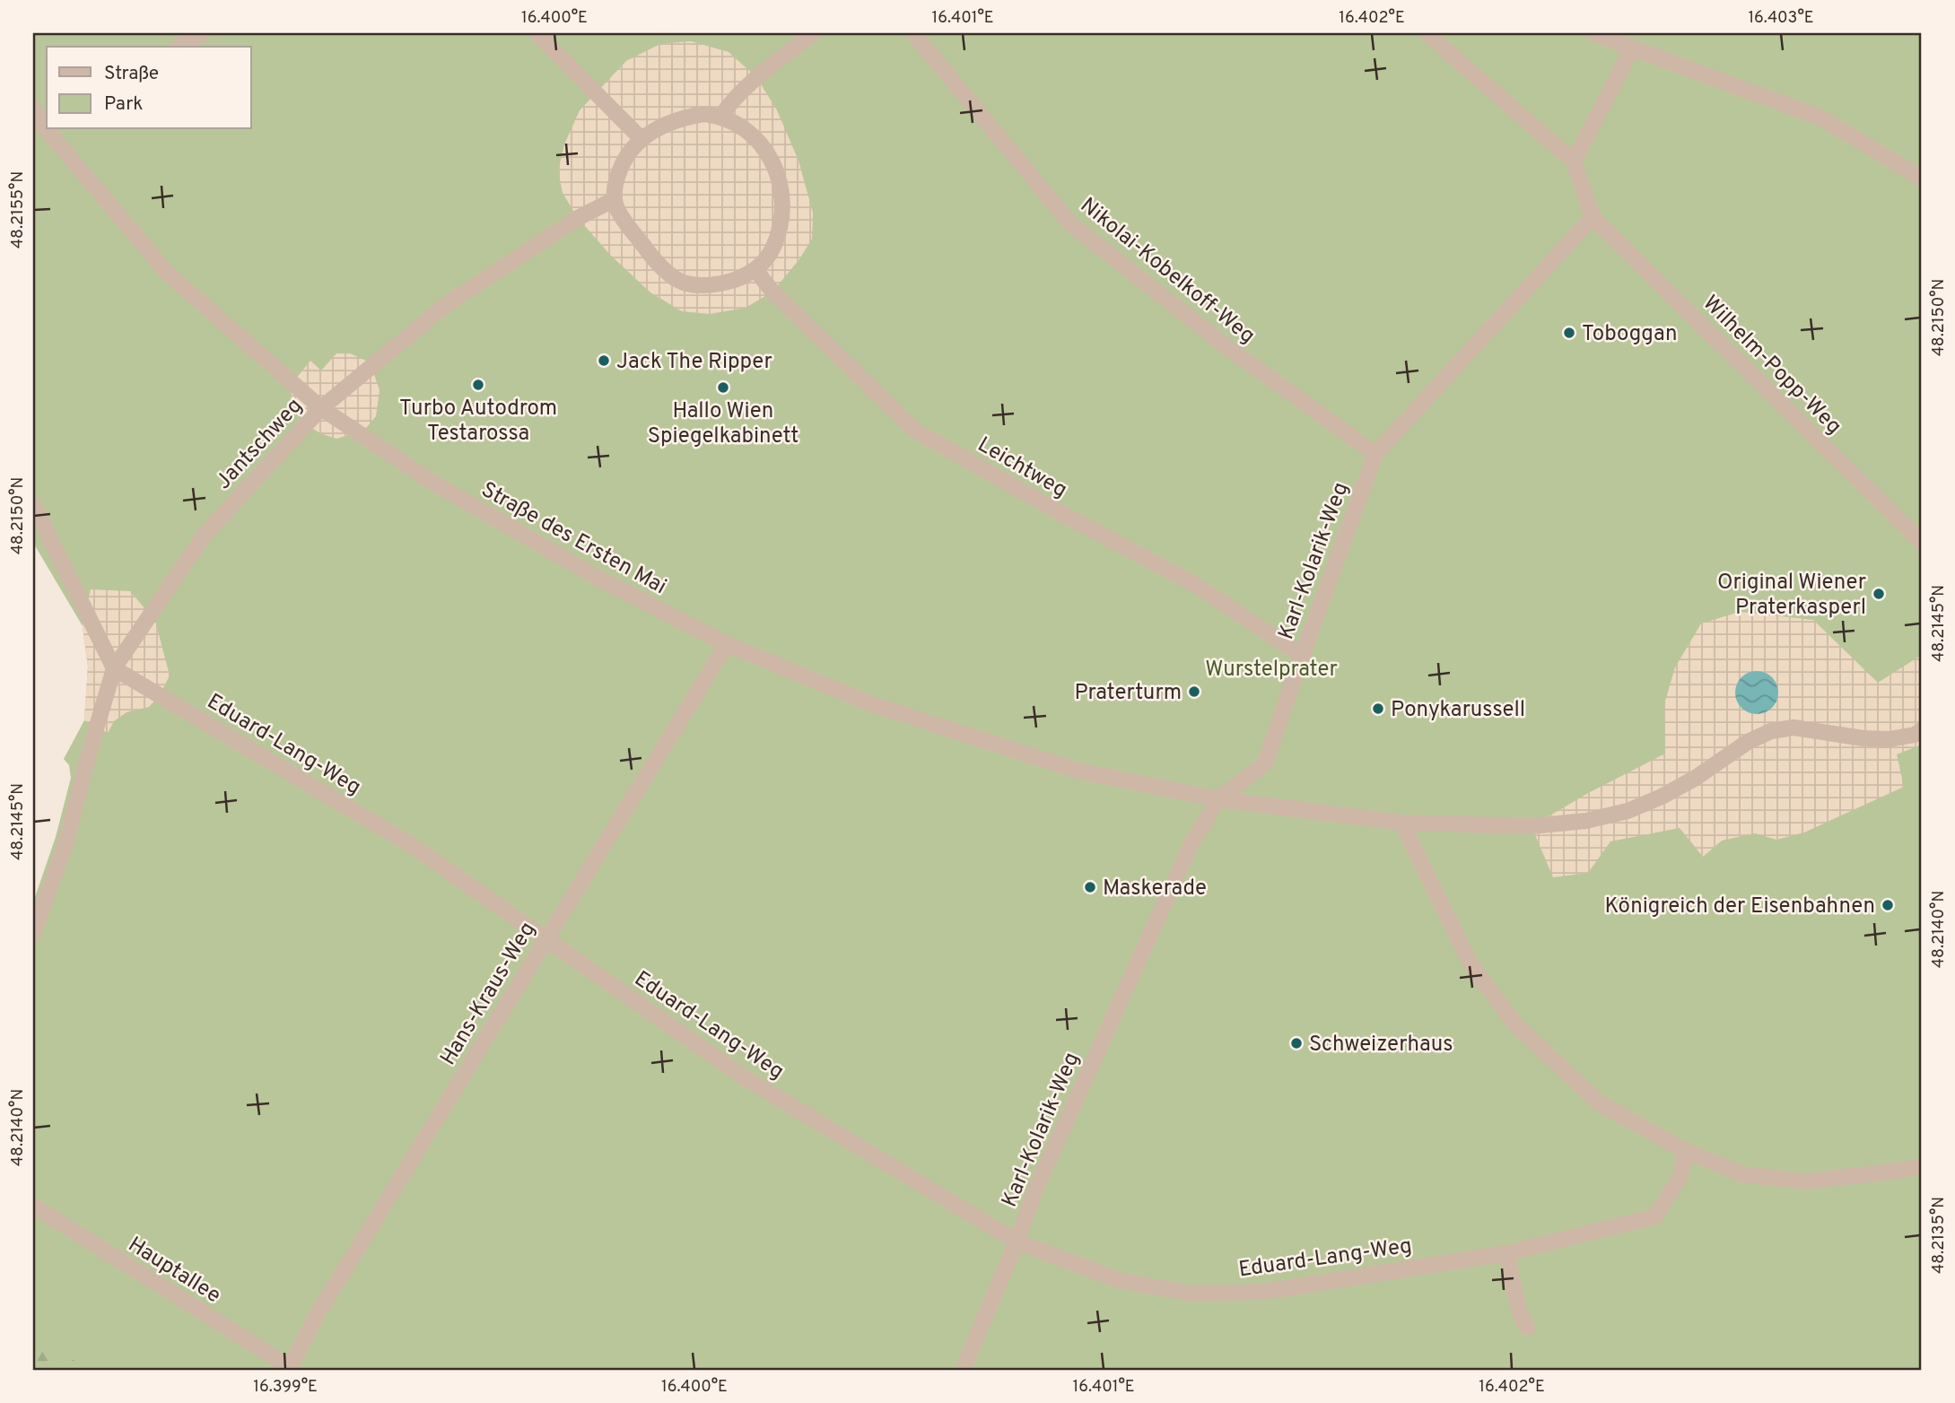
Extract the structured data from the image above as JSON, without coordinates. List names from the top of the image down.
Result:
{
  "streets": {
    "street": [
      "Nikolai-Kobelkoff-Weg",
      "Wilhelm-Popp-Weg",
      "Jantschweg",
      "Leichtweg",
      "Straße des Ersten Mai",
      "Karl-Kolarik-Weg",
      "Eduard-Lang-Weg",
      "Hans-Kraus-Weg",
      "Hauptallee"
    ]
  },
  "crossings": [
    ["Nikolai-Kobelkoff-Weg", "Karl-Kolarik-Weg"],
    ["Wilhelm-Popp-Weg", "Karl-Kolarik-Weg"],
    ["Jantschweg", "Leichtweg"],
    ["Jantschweg", "Straße des Ersten Mai"],
    ["Jantschweg", "Eduard-Lang-Weg"],
    ["Leichtweg", "Karl-Kolarik-Weg"],
    ["Straße des Ersten Mai", "Karl-Kolarik-Weg"],
    ["Straße des Ersten Mai", "Hans-Kraus-Weg"],
    ["Karl-Kolarik-Weg", "Eduard-Lang-Weg"],
    ["Eduard-Lang-Weg", "Hans-Kraus-Weg"],
    ["Hans-Kraus-Weg", "Hauptallee"]
  ],
  "parks": ["Wurstelprater"],
  "places": [
    "Toboggan",
    "Jack The Ripper",
    "Turbo Autodrom Testarossa",
    "Hallo Wien Spiegelkabinett",
    "Original Wiener Praterkasperl",
    "Praterturm",
    "Ponykarussell",
    "Maskerade",
    "Königreich der Eisenbahnen",
    "Schweizerhaus"
  ],
  "legend": ["Straße", "Park"],
  "coordinates": [
    "16.400°E",
    "16.401°E",
    "16.402°E",
    "16.403°E",
    "48.2155°N",
    "48.2150°N",
    "48.2145°N",
    "48.2140°N",
    "48.2135°N",
    "16.399°E"
  ]
}
